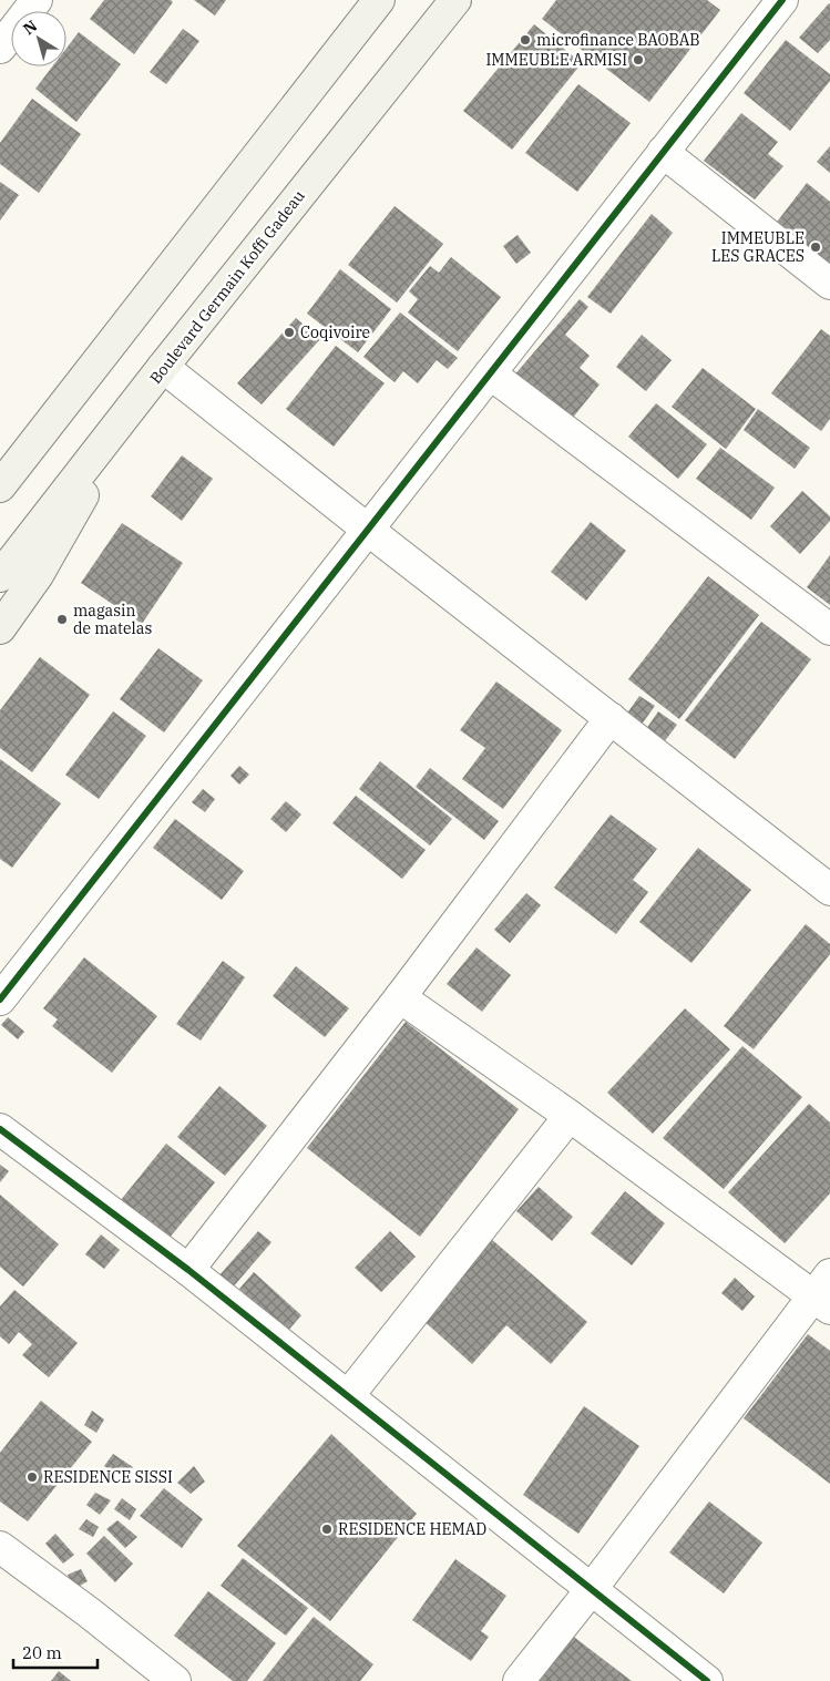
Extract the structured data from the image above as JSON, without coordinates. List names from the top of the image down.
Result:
{
  "streets": {
    "main road": ["Boulevard Germain Koffi Gadeau"]
  },
  "places": [
    "microfinance BAOBAB",
    "IMMEUBLE ARMISI",
    "IMMEUBLE LES GRACES",
    "Coqivoire",
    "magasin de matelas",
    "RESIDENCE SISSI",
    "RESIDENCE HEMAD"
  ],
  "scale_bar": "20 m",
  "north": "top left"
}
